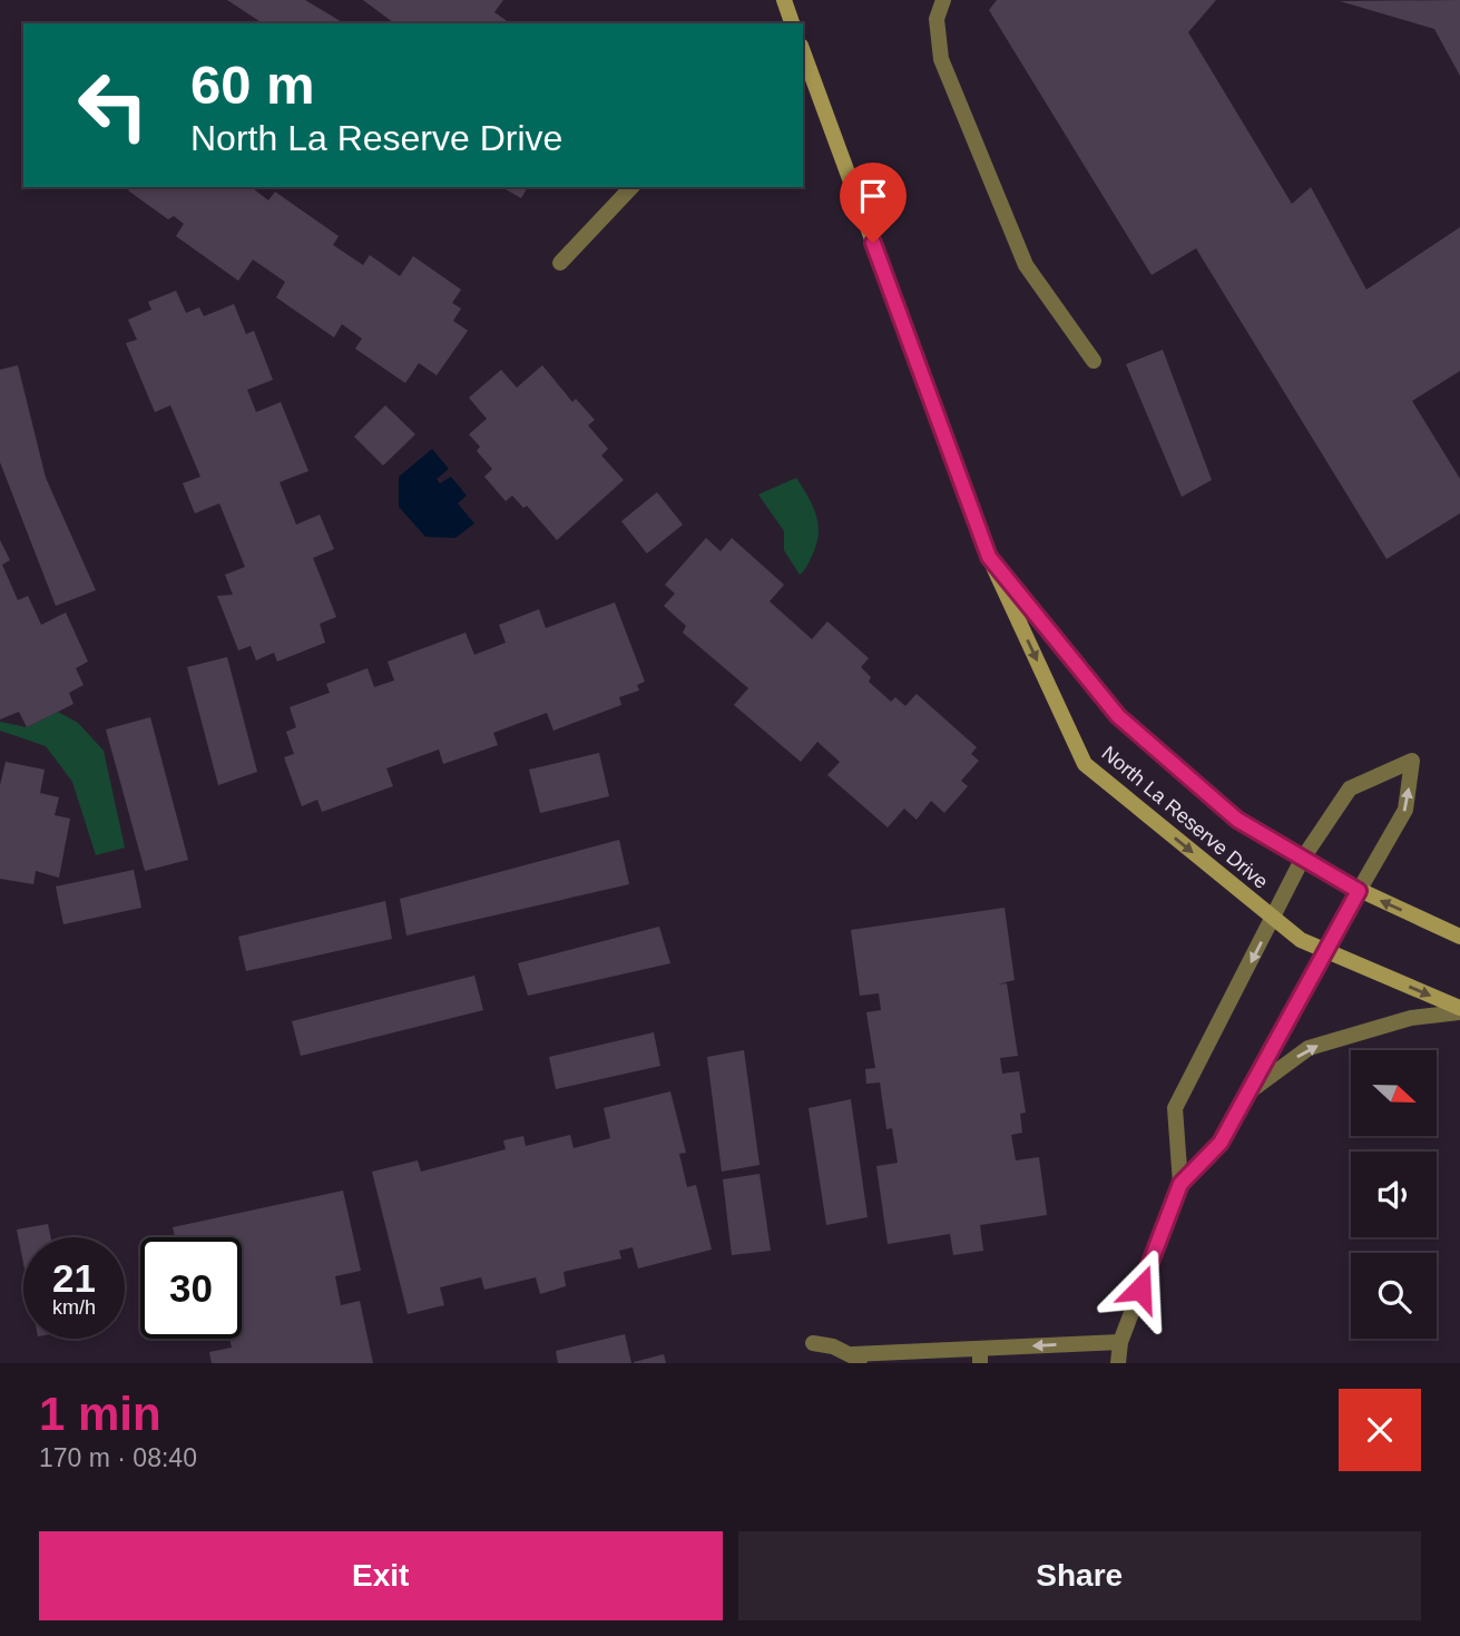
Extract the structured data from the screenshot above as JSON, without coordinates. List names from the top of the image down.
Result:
{
  "streets": {
    "street": ["North La Reserve Drive"]
  },
  "north": "right",
  "page": {
    "turn": ["60 m", "North La Reserve Drive"],
    "speed": "21 km/h",
    "limit": "30",
    "heading": ["1 min", "170 m · 08:40"],
    "buttons": ["Exit", "Share"]
  }
}
